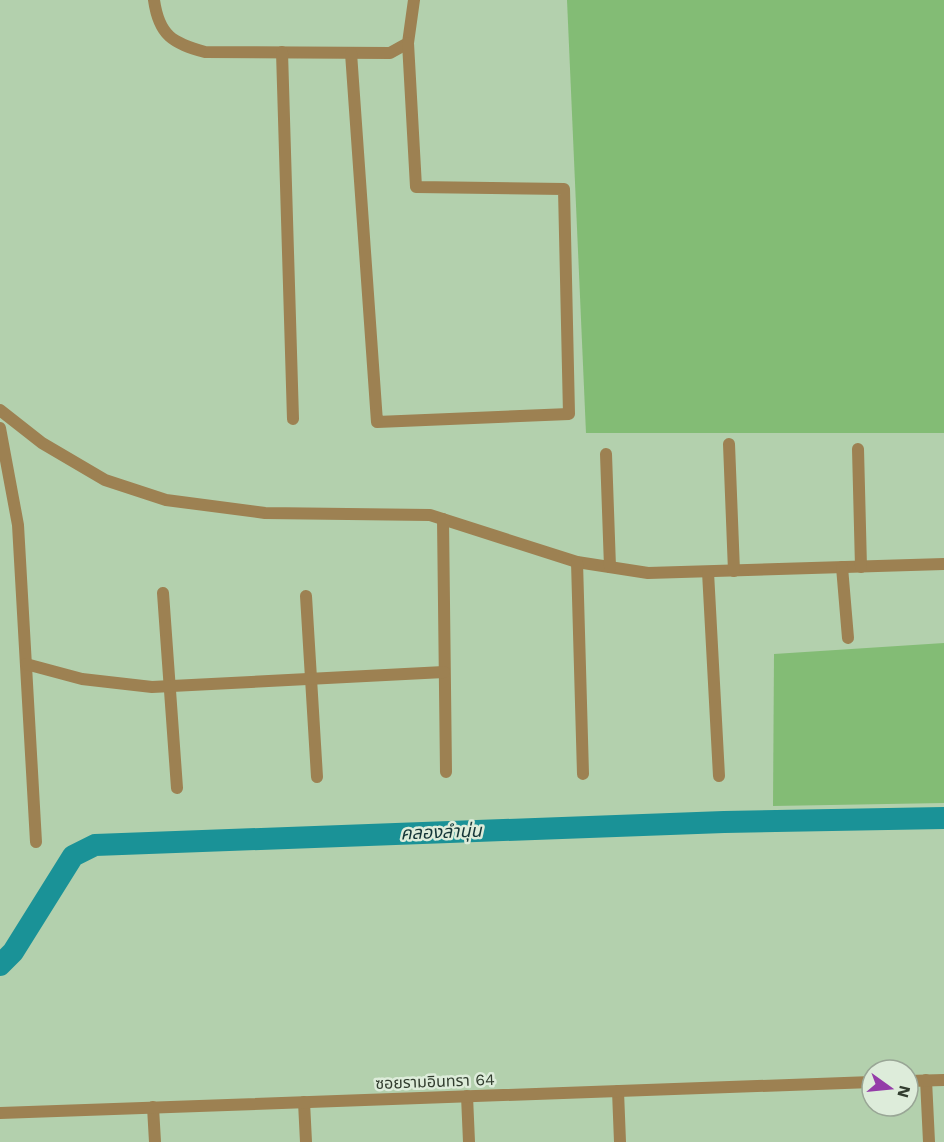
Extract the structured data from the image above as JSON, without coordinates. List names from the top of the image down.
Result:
{
  "streets": {
    "street": ["ซอยรามอินทรา 64"]
  },
  "water": ["คลองลำนุ่น"],
  "north": "right"
}
